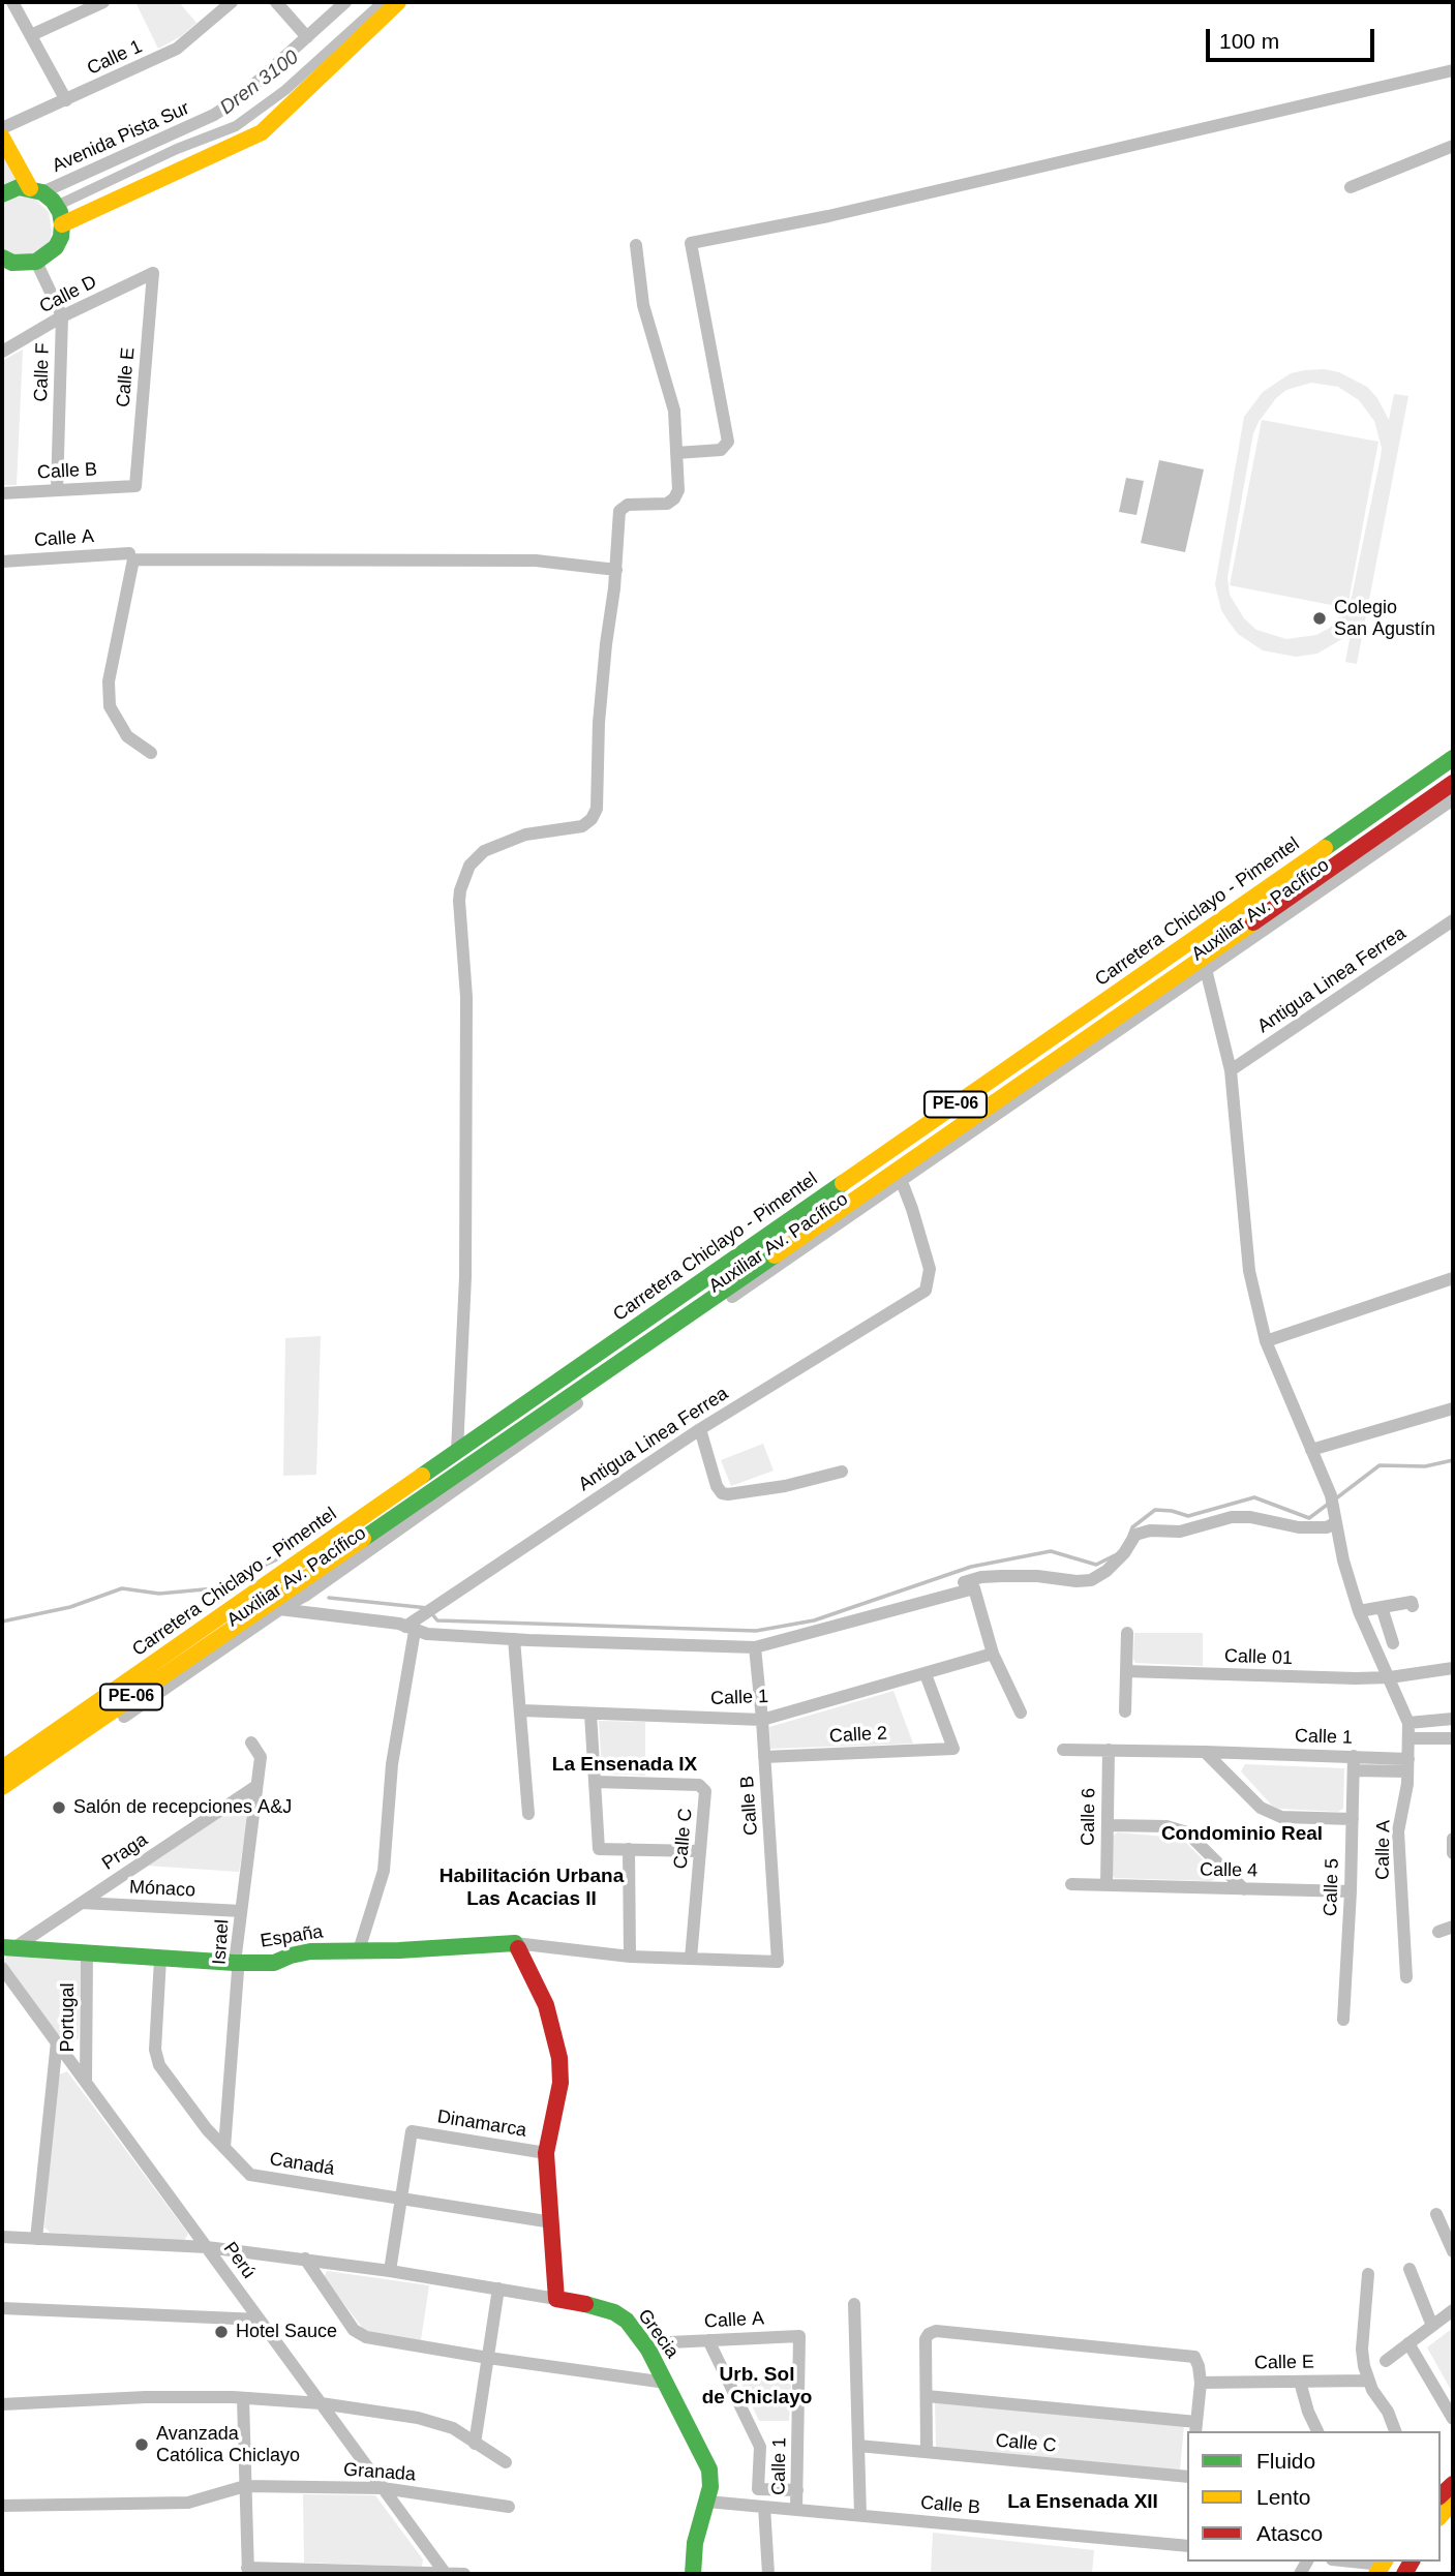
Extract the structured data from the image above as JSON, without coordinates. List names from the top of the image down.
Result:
{
  "streets": {
    "main road": [
      "Carretera Chiclayo - Pimentel",
      "PE-06",
      "España",
      "Grecia"
    ],
    "street": [
      "Calle 1",
      "Avenida Pista Sur",
      "Calle D",
      "Calle F",
      "Calle E",
      "Calle B",
      "Calle A",
      "Auxiliar Av. Pacífico",
      "Antigua Linea Ferrea",
      "Calle 01",
      "Calle 2",
      "Calle 6",
      "Calle C",
      "Praga",
      "Calle 4",
      "Calle 5",
      "Mónaco",
      "Israel",
      "Portugal",
      "Dinamarca",
      "Canadá",
      "Perú",
      "Granada"
    ]
  },
  "crossings": [
    ["Calle 1", "Calle B"],
    ["Calle 1", "Calle A"],
    ["Calle 1", "Calle 2"],
    ["Calle 1", "Calle 6"],
    ["Calle 1", "Calle 5"],
    ["Calle D", "Calle F"],
    ["Calle D", "Calle E"],
    ["Calle F", "Calle B"],
    ["Calle E", "Calle B"],
    ["Calle B", "Calle 2"],
    ["Calle B", "España"],
    ["Calle B", "Grecia"],
    ["Auxiliar Av. Pacífico", "Carretera Chiclayo - Pimentel"],
    ["Auxiliar Av. Pacífico", "Antigua Linea Ferrea"],
    ["Carretera Chiclayo - Pimentel", "Antigua Linea Ferrea"],
    ["Calle 6", "Calle 4"],
    ["Calle C", "España"],
    ["Praga", "Mónaco"],
    ["Praga", "España"],
    ["Praga", "Israel"],
    ["Calle 4", "Calle 5"],
    ["Mónaco", "Israel"],
    ["España", "Israel"],
    ["España", "Portugal"],
    ["España", "Canadá"],
    ["Israel", "Canadá"],
    ["Portugal", "Perú"],
    ["Dinamarca", "Canadá"],
    ["Perú", "Granada"]
  ],
  "districts": [
    "La Ensenada IX",
    "Condominio Real",
    "Habilitación Urbana Las Acacias II",
    "Urb. Sol de Chiclayo",
    "La Ensenada XII"
  ],
  "water": ["Dren 3100"],
  "places": [
    "Colegio San Agustín",
    "Salón de recepciones A&J",
    "Hotel Sauce",
    "Avanzada Católica Chiclayo"
  ],
  "legend": ["Fluido", "Lento", "Atasco"],
  "scale_bar": "100 m"
}
